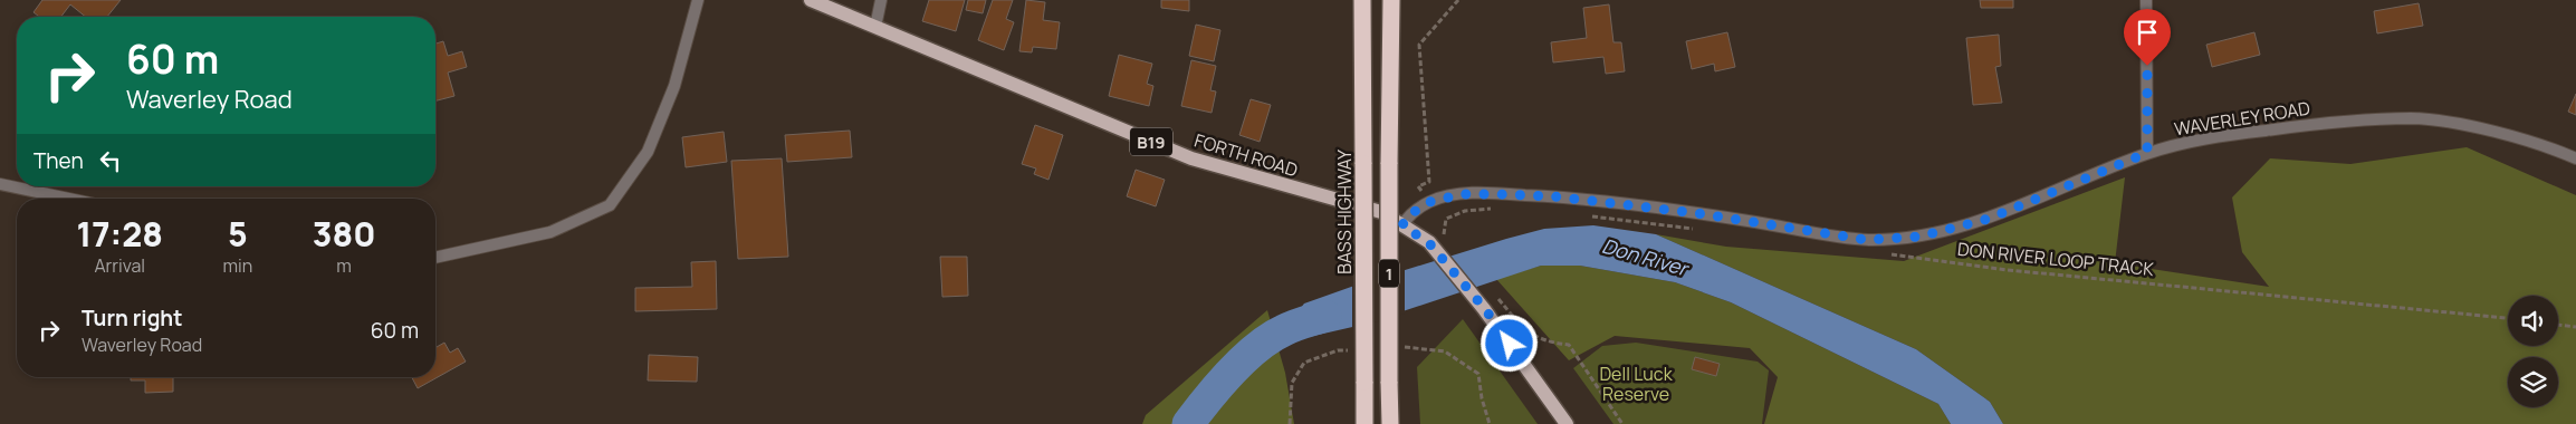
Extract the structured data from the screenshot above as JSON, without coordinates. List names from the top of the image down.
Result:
{
  "streets": {
    "highway": ["BASS HIGHWAY", "1"],
    "main road": ["B19", "FORTH ROAD"],
    "street": ["WAVERLEY ROAD"],
    "path": ["DON RIVER LOOP TRACK"]
  },
  "crossings": [
    ["WAVERLEY ROAD", "FORTH ROAD"]
  ],
  "water": ["Don River"],
  "parks": ["Dell Luck Reserve"],
  "page": {
    "turn": ["60 m", "Waverley Road"],
    "then": "Then",
    "eta": [
      "17:28",
      "Arrival",
      "5",
      "min",
      "380",
      "m"
    ],
    "list": [
      {
        "name": "Turn right",
        "note": "Waverley Road",
        "value": "60 m"
      }
    ]
  }
}
